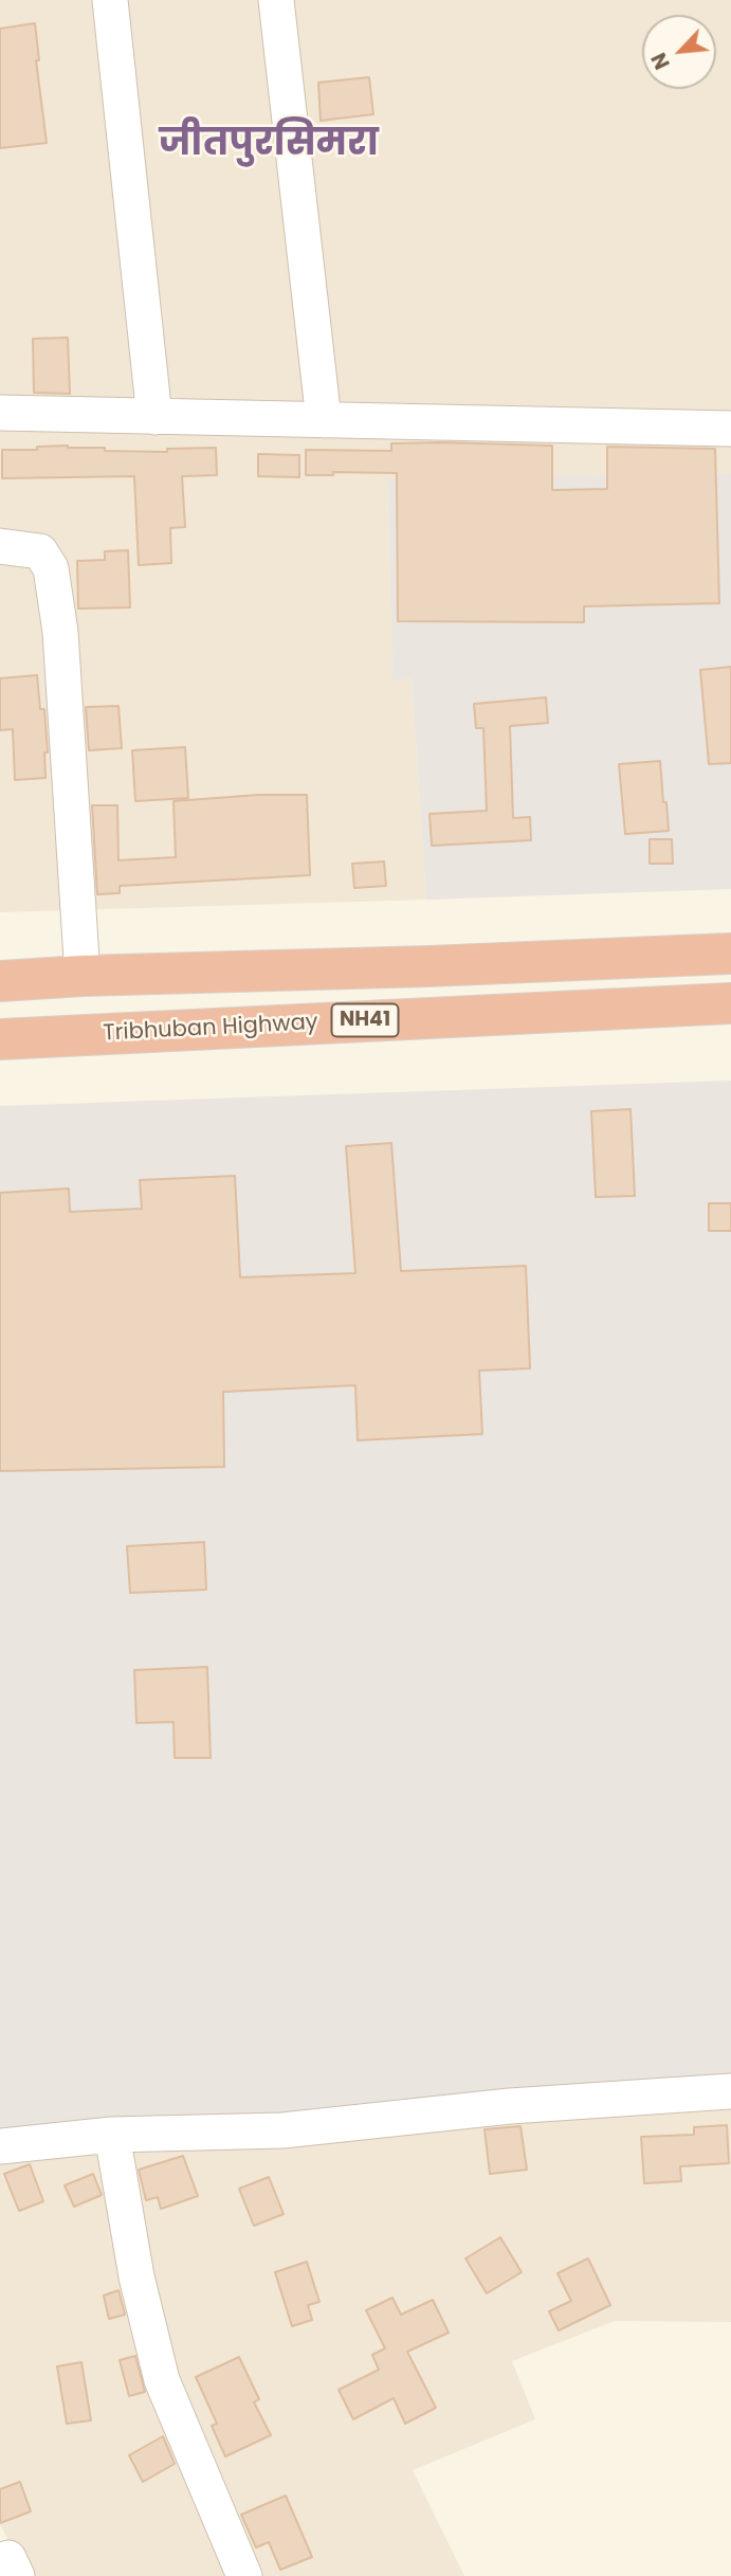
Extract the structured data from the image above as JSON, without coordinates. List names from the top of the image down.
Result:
{
  "streets": {
    "highway": ["NH41", "Tribhuban Highway"]
  },
  "districts": ["जीतपुरसिमरा"],
  "north": "bottom left"
}
